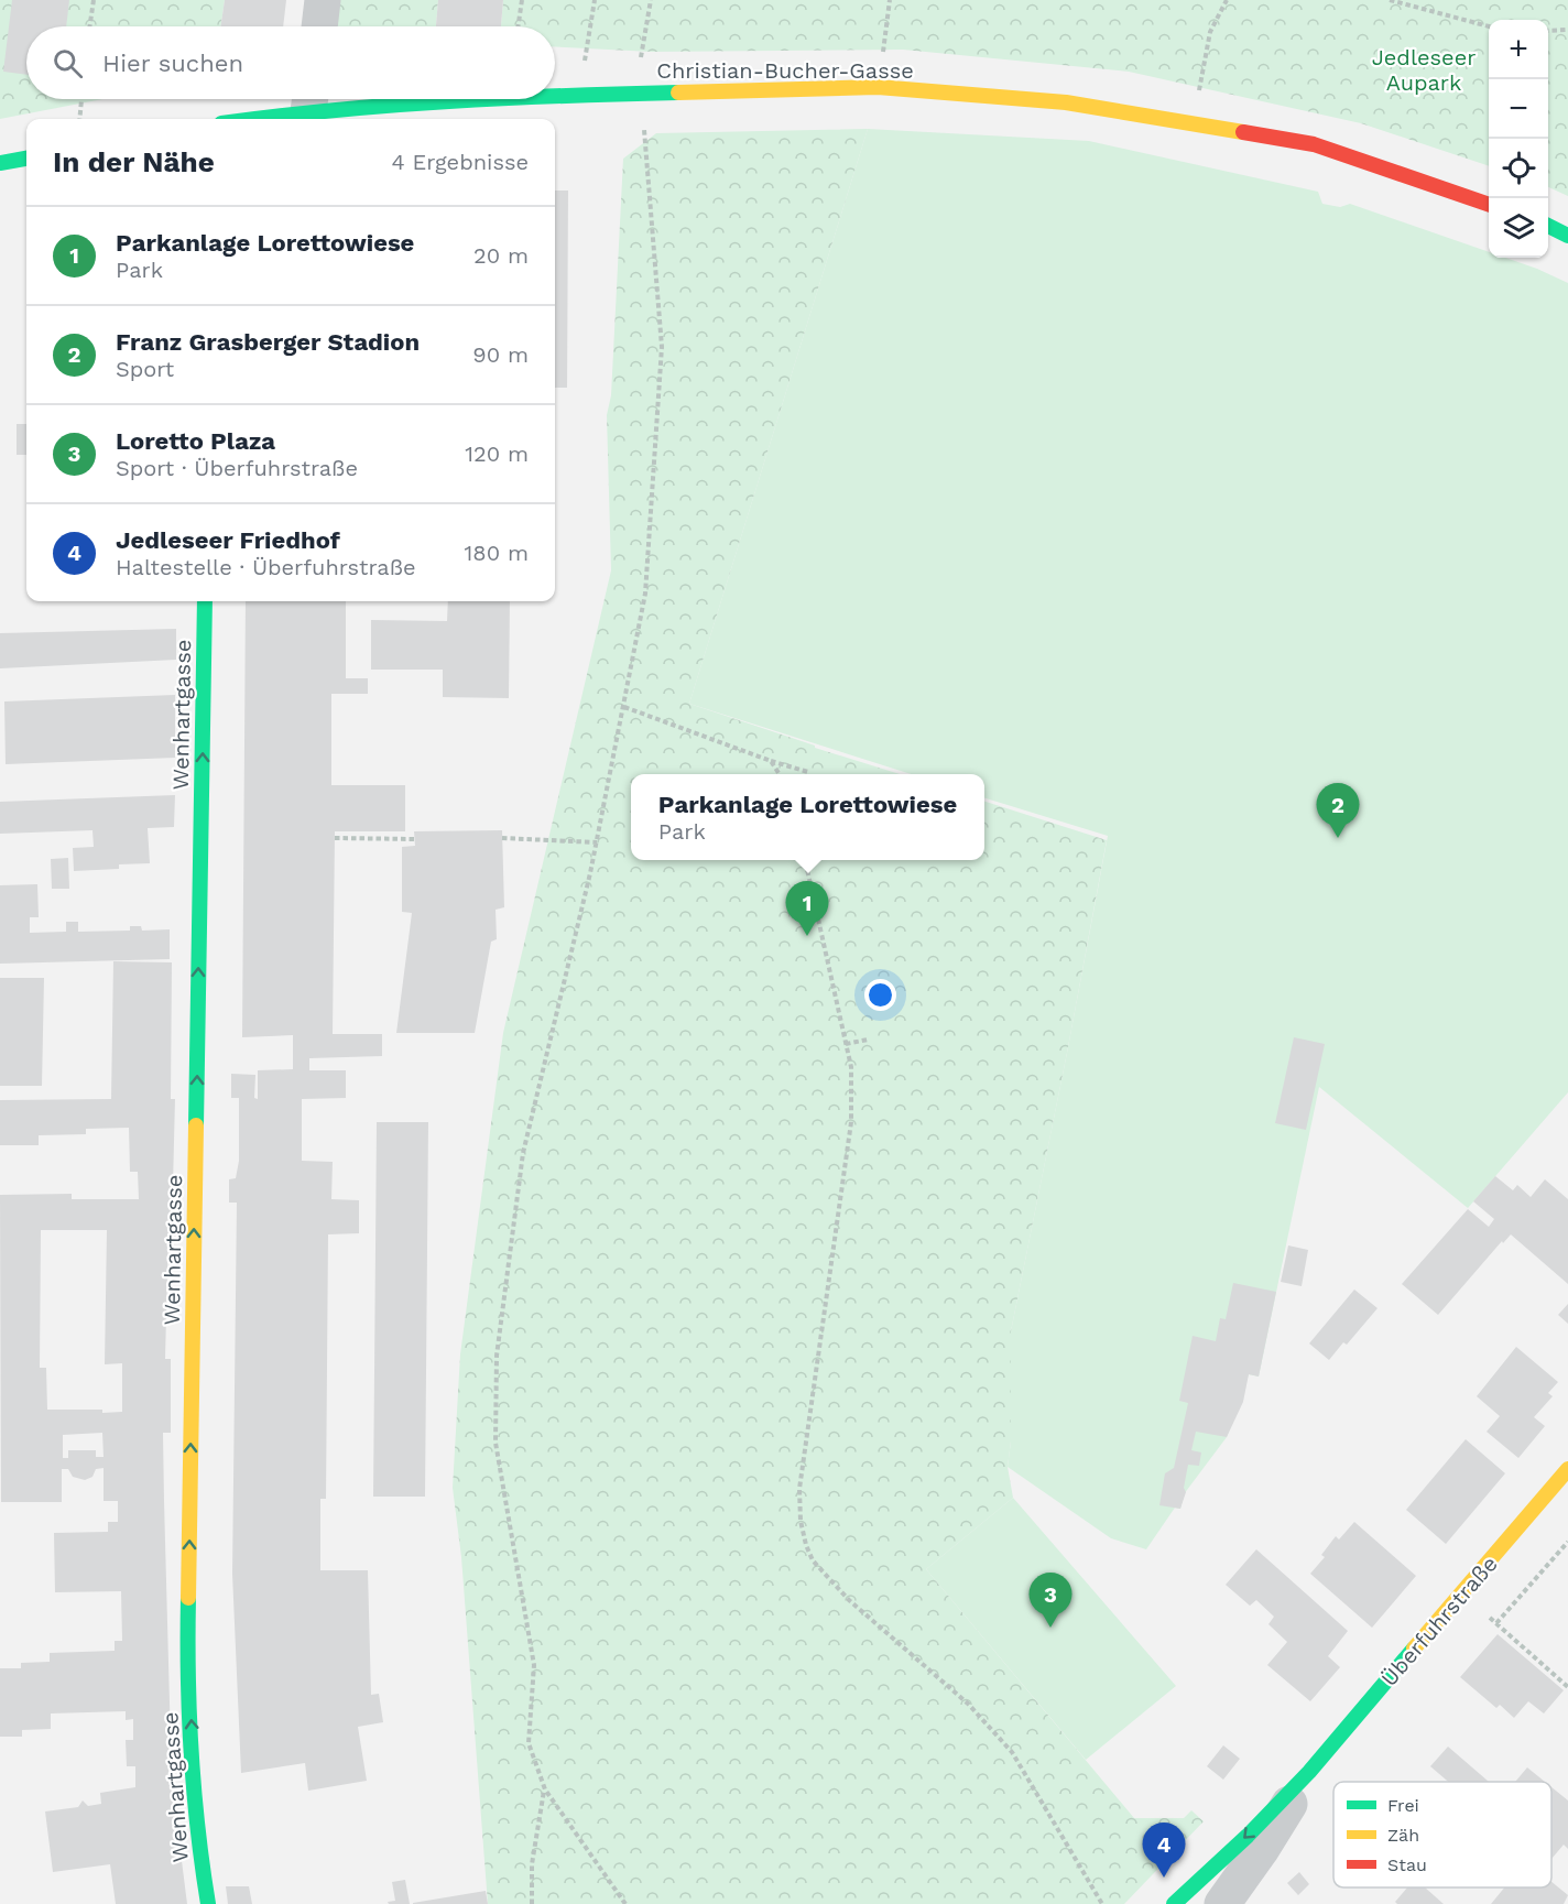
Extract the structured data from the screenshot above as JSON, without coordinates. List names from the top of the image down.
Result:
{
  "streets": {
    "street": ["Christian-Bucher-Gasse", "Wenhartgasse", "Überfuhrstraße"]
  },
  "one_way": ["Wenhartgasse"],
  "parks": ["Jedleseer Aupark"],
  "legend": ["Frei", "Zäh", "Stau"],
  "page": {
    "map_buttons": ["+", "−"],
    "search": "Hier suchen",
    "heading": ["In der Nähe", "4 Ergebnisse"],
    "list": [
      {
        "mark": "1",
        "name": "Parkanlage Lorettowiese",
        "note": "Park",
        "value": "20 m"
      },
      {
        "mark": "2",
        "name": "Franz Grasberger Stadion",
        "note": "Sport",
        "value": "90 m"
      },
      {
        "mark": "3",
        "name": "Loretto Plaza",
        "note": "Sport · Überfuhrstraße",
        "value": "120 m"
      },
      {
        "mark": "4",
        "name": "Jedleseer Friedhof",
        "note": "Haltestelle · Überfuhrstraße",
        "value": "180 m"
      }
    ],
    "popup": ["Parkanlage Lorettowiese", "Park"],
    "pins": [
      "2",
      "1",
      "3",
      "4"
    ]
  }
}
